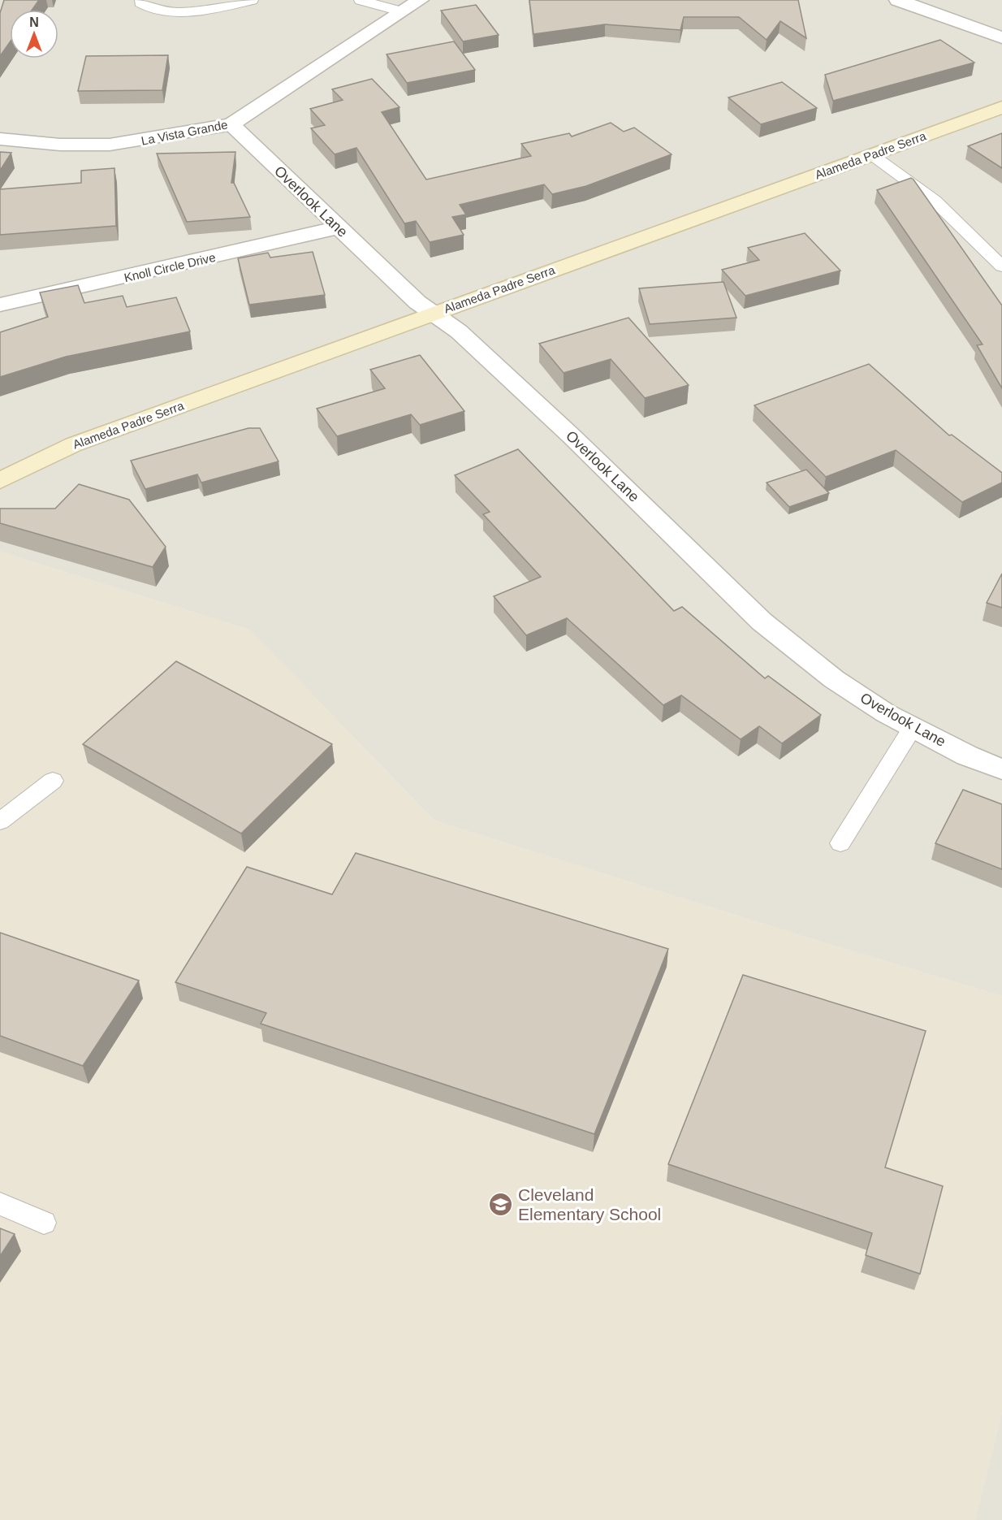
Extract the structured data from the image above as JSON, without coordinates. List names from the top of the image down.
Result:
{
  "streets": {
    "street": [
      "La Vista Grande",
      "Alameda Padre Serra",
      "Overlook Lane",
      "Knoll Circle Drive"
    ]
  },
  "crossings": [
    ["La Vista Grande", "Overlook Lane"],
    ["Alameda Padre Serra", "Overlook Lane"],
    ["Overlook Lane", "Knoll Circle Drive"]
  ],
  "places": {
    "school or university": ["Cleveland Elementary School"]
  },
  "north": "top"
}
